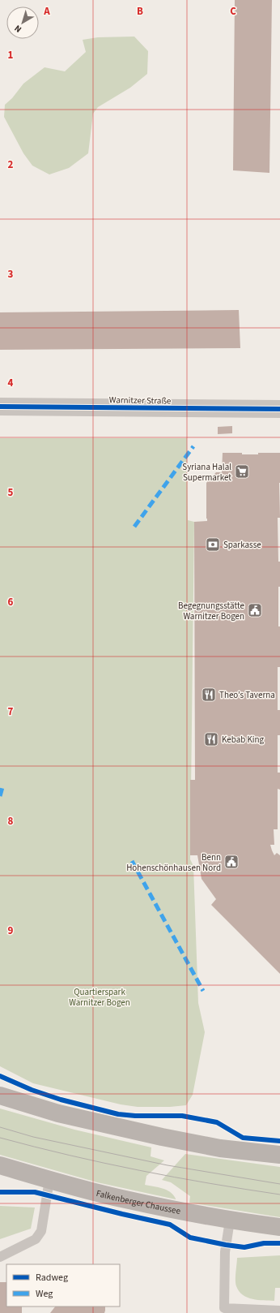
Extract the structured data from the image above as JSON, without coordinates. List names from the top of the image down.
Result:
{
  "streets": {
    "main road": ["Falkenberger Chaussee"],
    "street": ["Warnitzer Straße"]
  },
  "parks": ["Quartierspark Warnitzer Bogen"],
  "places": {
    "supermarket": ["Syriana Halal Supermarket"],
    "bank": ["Sparkasse"],
    "public building": ["Begegnungsstätte Warnitzer Bogen", "Benn Hohenschönhausen Nord"],
    "restaurant": ["Theo’s Taverna", "Kebab King"]
  },
  "legend": ["Radweg", "Weg"],
  "north": "bottom left",
  "grid": {
    "columns": ["A", "B", "C"],
    "rows": [
      "1",
      "2",
      "3",
      "4",
      "5",
      "6",
      "7",
      "8",
      "9"
    ]
  }
}
